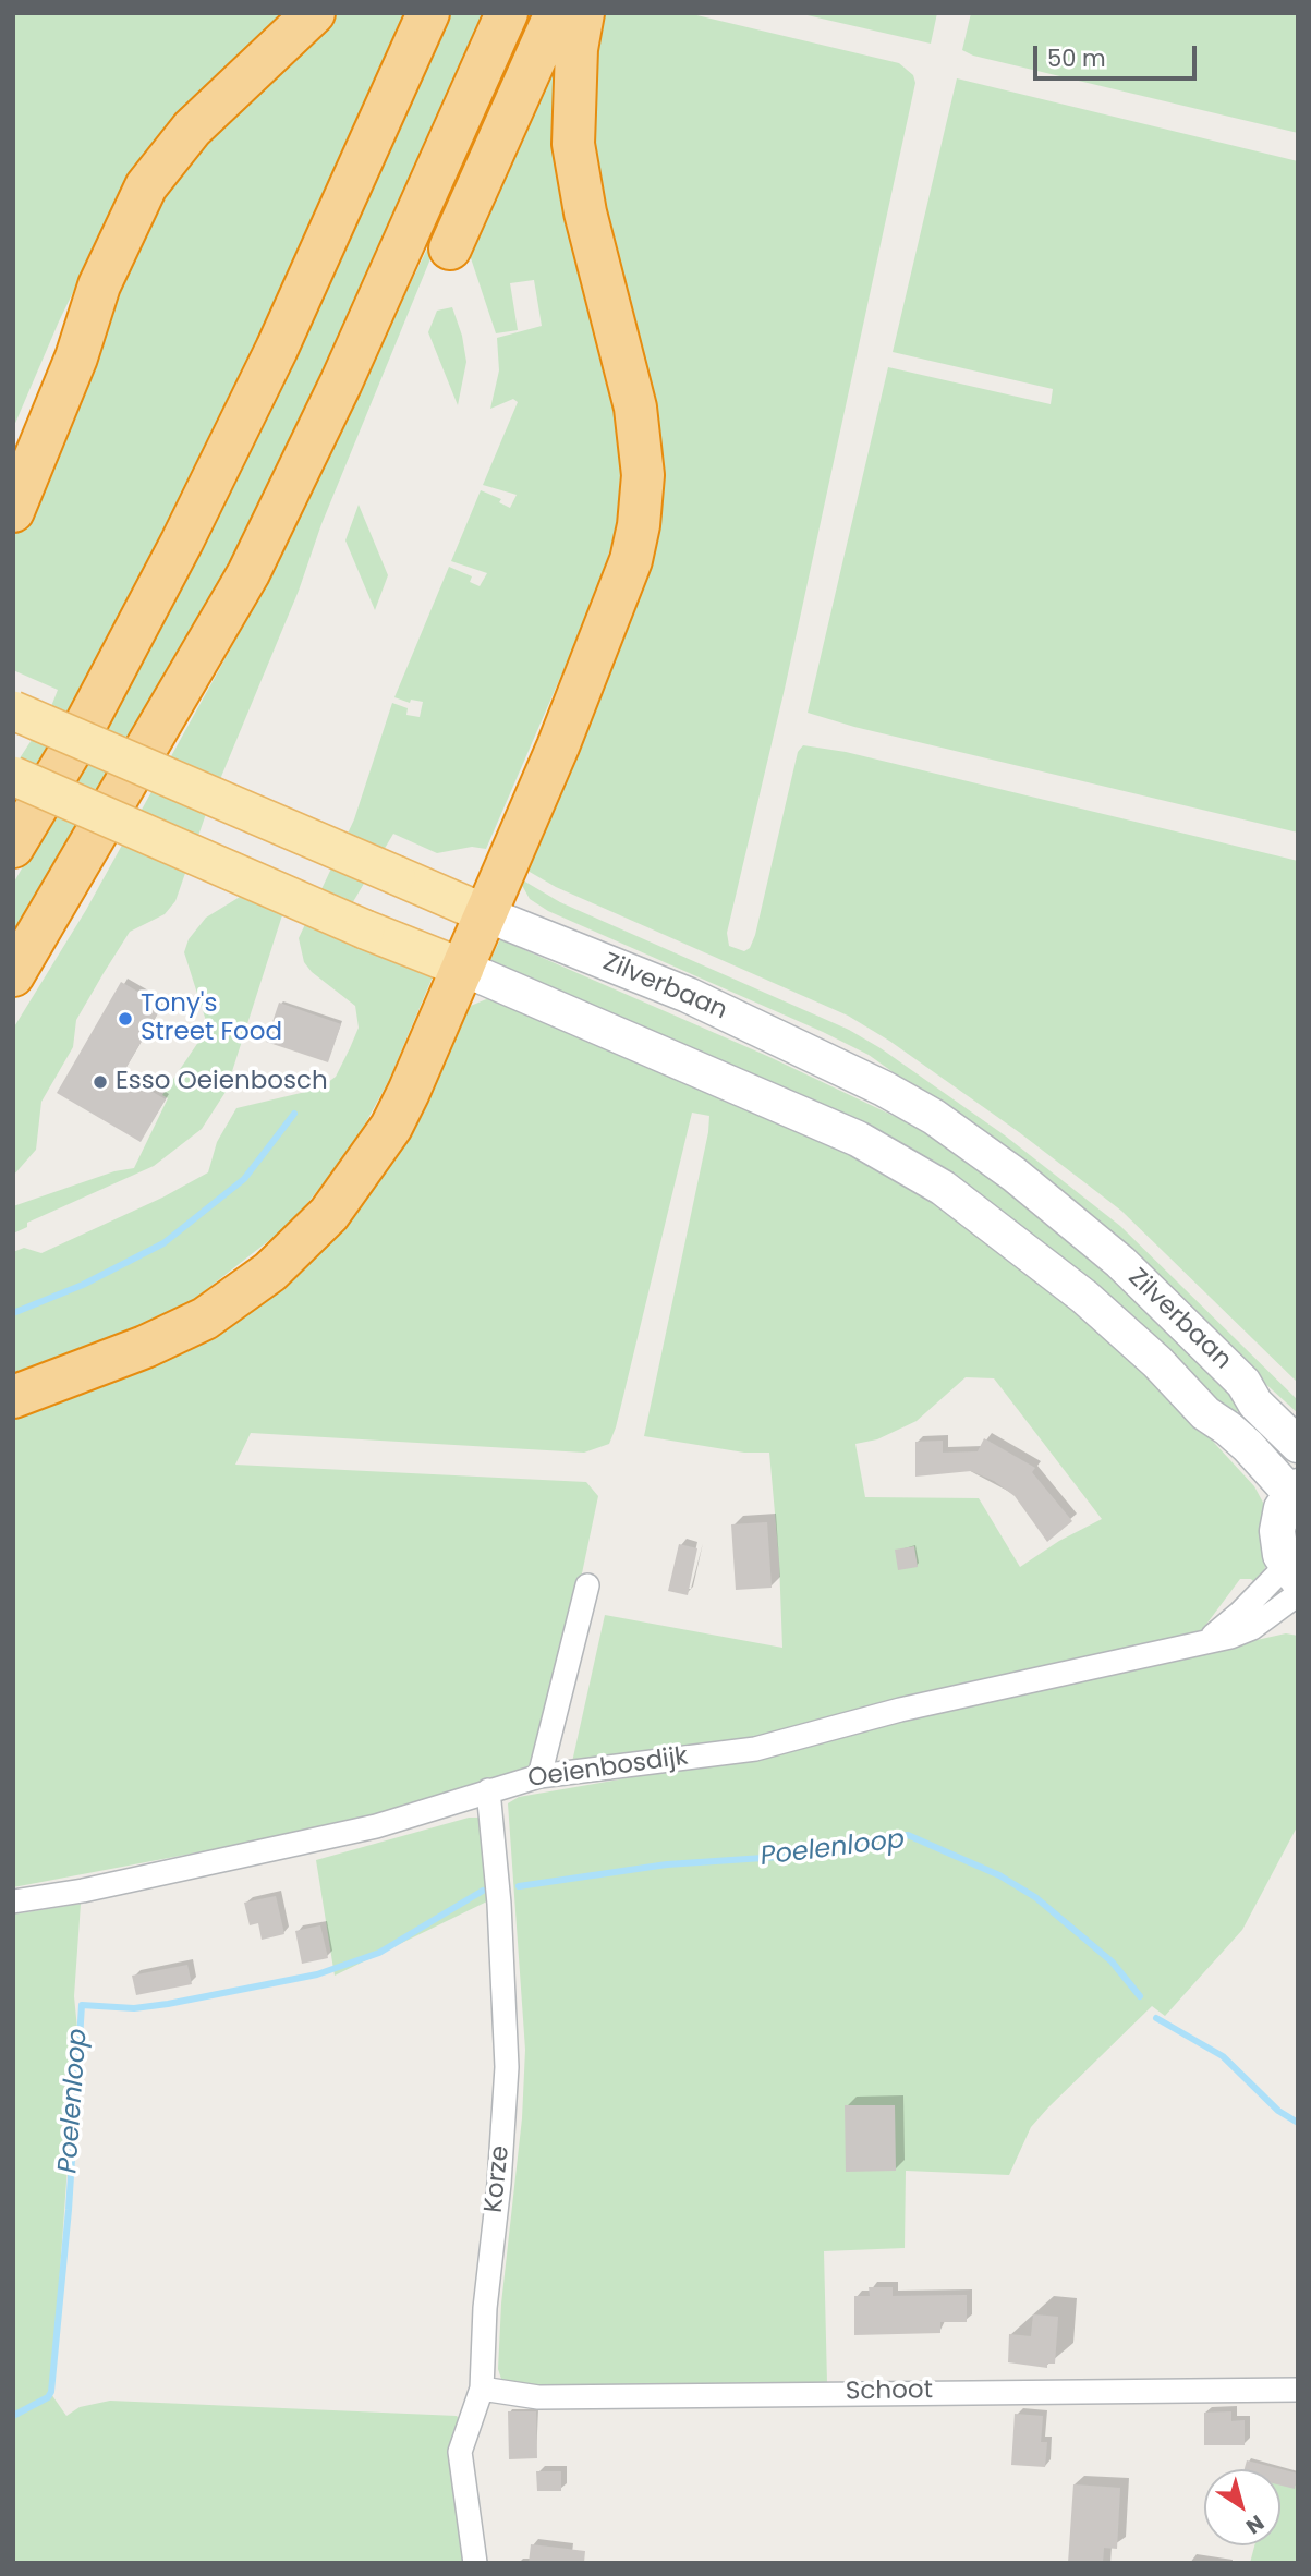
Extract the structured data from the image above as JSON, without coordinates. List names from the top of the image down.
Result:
{
  "streets": {
    "main road": ["Zilverbaan"],
    "street": ["Oeienbosdijk", "Korze", "Schoot"]
  },
  "crossings": [
    ["Oeienbosdijk", "Korze"],
    ["Korze", "Schoot"]
  ],
  "water": ["Poelenloop"],
  "places": ["Tony's Street Food", "Esso Oeienbosch"],
  "scale_bar": "50 m",
  "north": "bottom right"
}
